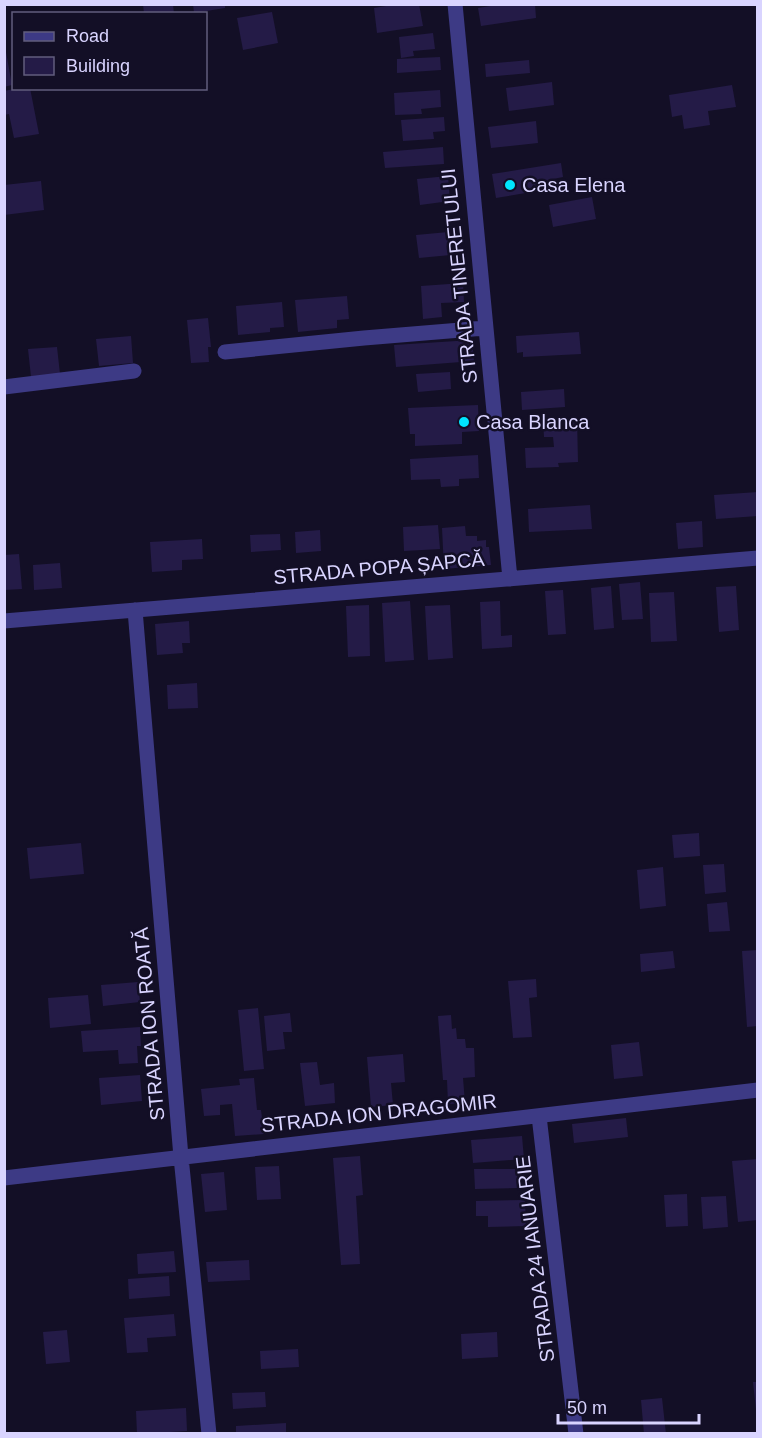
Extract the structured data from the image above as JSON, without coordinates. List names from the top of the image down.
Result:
{
  "streets": {
    "street": [
      "STRADA TINERETULUI",
      "STRADA POPA ȘAPCĂ",
      "STRADA ION ROATĂ",
      "STRADA ION DRAGOMIR",
      "STRADA 24 IANUARIE"
    ]
  },
  "crossings": [
    ["STRADA TINERETULUI", "STRADA POPA ȘAPCĂ"],
    ["STRADA POPA ȘAPCĂ", "STRADA ION ROATĂ"],
    ["STRADA ION ROATĂ", "STRADA ION DRAGOMIR"],
    ["STRADA ION DRAGOMIR", "STRADA 24 IANUARIE"]
  ],
  "places": ["Casa Elena", "Casa Blanca"],
  "legend": ["Road", "Building"],
  "scale_bar": "50 m"
}
